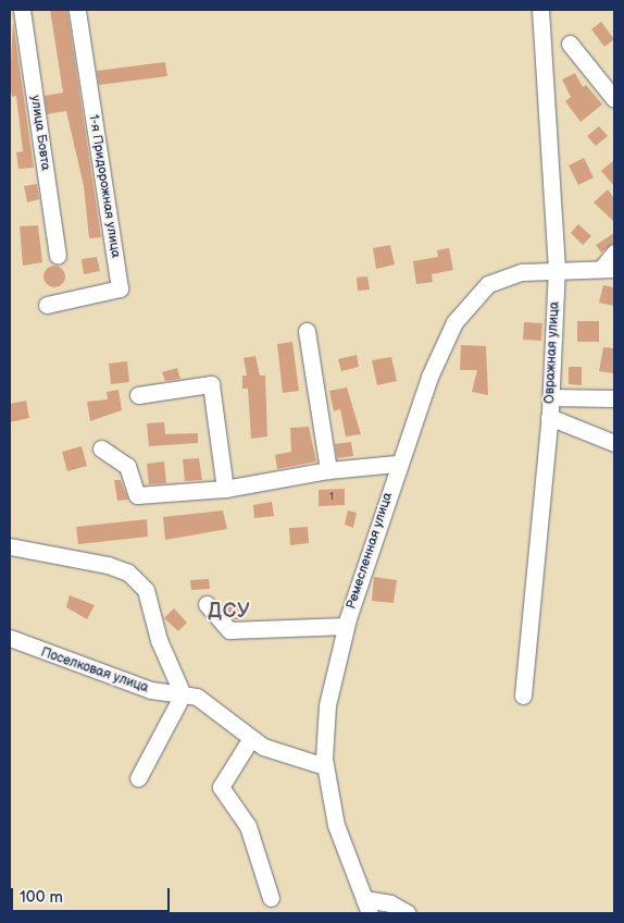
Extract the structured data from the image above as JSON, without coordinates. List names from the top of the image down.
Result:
{
  "streets": {
    "street": [
      "улица Бовта",
      "1-я Придорожная улица",
      "Овражная улица",
      "Ремесленная улица",
      "Поселковая улица"
    ]
  },
  "crossings": [
    ["Овражная улица", "Ремесленная улица"],
    ["Ремесленная улица", "Поселковая улица"]
  ],
  "districts": ["ДСУ"],
  "house_numbers": ["1"],
  "scale_bar": "100 m"
}
